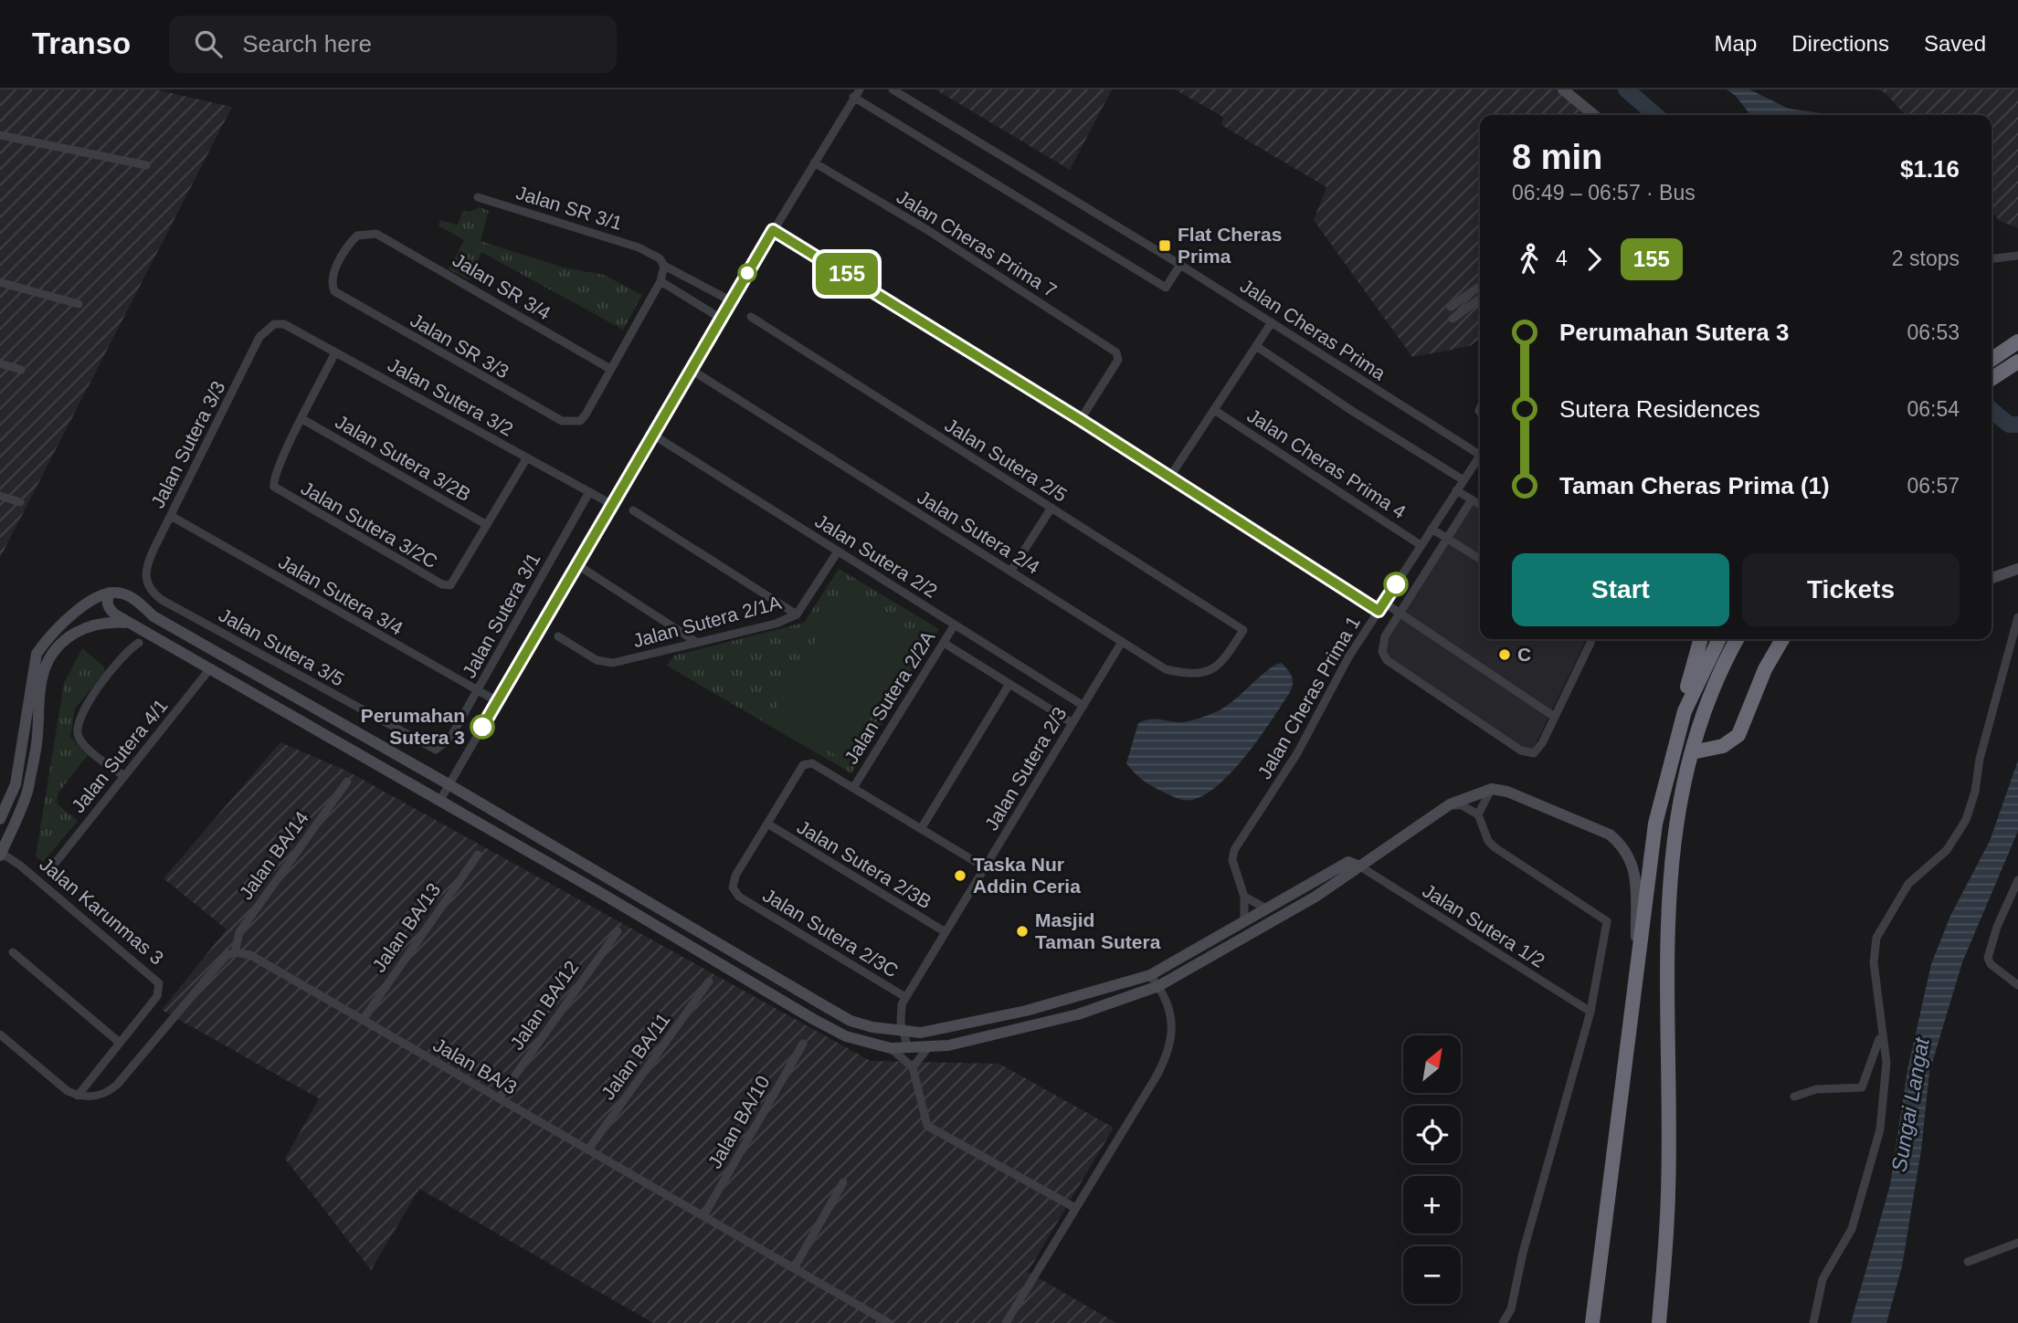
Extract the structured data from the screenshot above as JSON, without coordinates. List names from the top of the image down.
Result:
{
  "streets": {
    "street": [
      "Jalan SR 3/1",
      "Jalan Cheras Prima 7",
      "Jalan SR 3/4",
      "Jalan Cheras Prima",
      "Jalan SR 3/3",
      "Jalan Sutera 3/2",
      "Jalan Sutera 3/3",
      "Jalan Sutera 3/2B",
      "Jalan Sutera 2/5",
      "Jalan Cheras Prima 4",
      "Jalan Sutera 3/2C",
      "Jalan Sutera 2/4",
      "Jalan Sutera 2/2",
      "Jalan Sutera 3/4",
      "Jalan Sutera 3/1",
      "Jalan Sutera 2/1A",
      "Jalan Sutera 3/5",
      "Jalan Sutera 2/2A",
      "Jalan Cheras Prima 1",
      "Jalan Sutera 4/1",
      "Jalan Sutera 2/3",
      "Jalan BA/14",
      "Jalan Sutera 2/3B",
      "Jalan Karunmas 3",
      "Jalan Sutera 1/2",
      "Jalan BA/13",
      "Jalan Sutera 2/3C",
      "Jalan BA/12",
      "Jalan BA/11",
      "Jalan BA/3",
      "Jalan BA/10"
    ]
  },
  "crossings": [
    ["Jalan SR 3/4", "Jalan SR 3/3"],
    ["Jalan Sutera 3/2", "Jalan Sutera 3/3"],
    ["Jalan Sutera 3/2", "Jalan Sutera 3/1"],
    ["Jalan Sutera 3/3", "Jalan Sutera 3/4"],
    ["Jalan Sutera 3/3", "Jalan Sutera 3/5"],
    ["Jalan Sutera 3/2B", "Jalan Sutera 3/2C"],
    ["Jalan Sutera 2/5", "Jalan Sutera 2/4"],
    ["Jalan Cheras Prima 4", "Jalan Cheras Prima 1"],
    ["Jalan Sutera 2/4", "Jalan Sutera 2/3"],
    ["Jalan Sutera 2/2", "Jalan Sutera 2/1A"],
    ["Jalan Sutera 2/2", "Jalan Sutera 2/2A"],
    ["Jalan Sutera 2/2", "Jalan Sutera 2/3"],
    ["Jalan Sutera 3/4", "Jalan Sutera 3/1"],
    ["Jalan Sutera 3/1", "Jalan Sutera 3/5"],
    ["Jalan Sutera 2/3", "Jalan Sutera 2/3B"],
    ["Jalan Sutera 2/3", "Jalan Sutera 2/3C"],
    ["Jalan BA/14", "Jalan BA/3"],
    ["Jalan Sutera 2/3B", "Jalan Sutera 2/3C"],
    ["Jalan BA/13", "Jalan BA/3"],
    ["Jalan BA/12", "Jalan BA/3"],
    ["Jalan BA/11", "Jalan BA/3"],
    ["Jalan BA/3", "Jalan BA/10"]
  ],
  "water": ["Sungai Langat"],
  "places": {
    "transit": ["Flat Cheras Prima"],
    "other": [
      "C",
      "Perumahan Sutera 3",
      "Taska Nur Addin Ceria",
      "Masjid Taman Sutera"
    ]
  },
  "lines": ["bus line 155"],
  "north": "top right",
  "page": {
    "header": "Transo",
    "search": "Search here",
    "nav": ["Map", "Directions", "Saved"],
    "on_map": "155",
    "heading": ["8 min", "06:49 – 06:57 · Bus", "$1.16"],
    "legs": ["4", "155", "2 stops"],
    "list": [
      {
        "name": "Perumahan Sutera 3",
        "value": "06:53"
      },
      {
        "name": "Sutera Residences",
        "value": "06:54"
      },
      {
        "name": "Taman Cheras Prima (1)",
        "value": "06:57"
      }
    ],
    "buttons": ["Start", "Tickets"],
    "map_buttons": ["+", "−"]
  }
}
